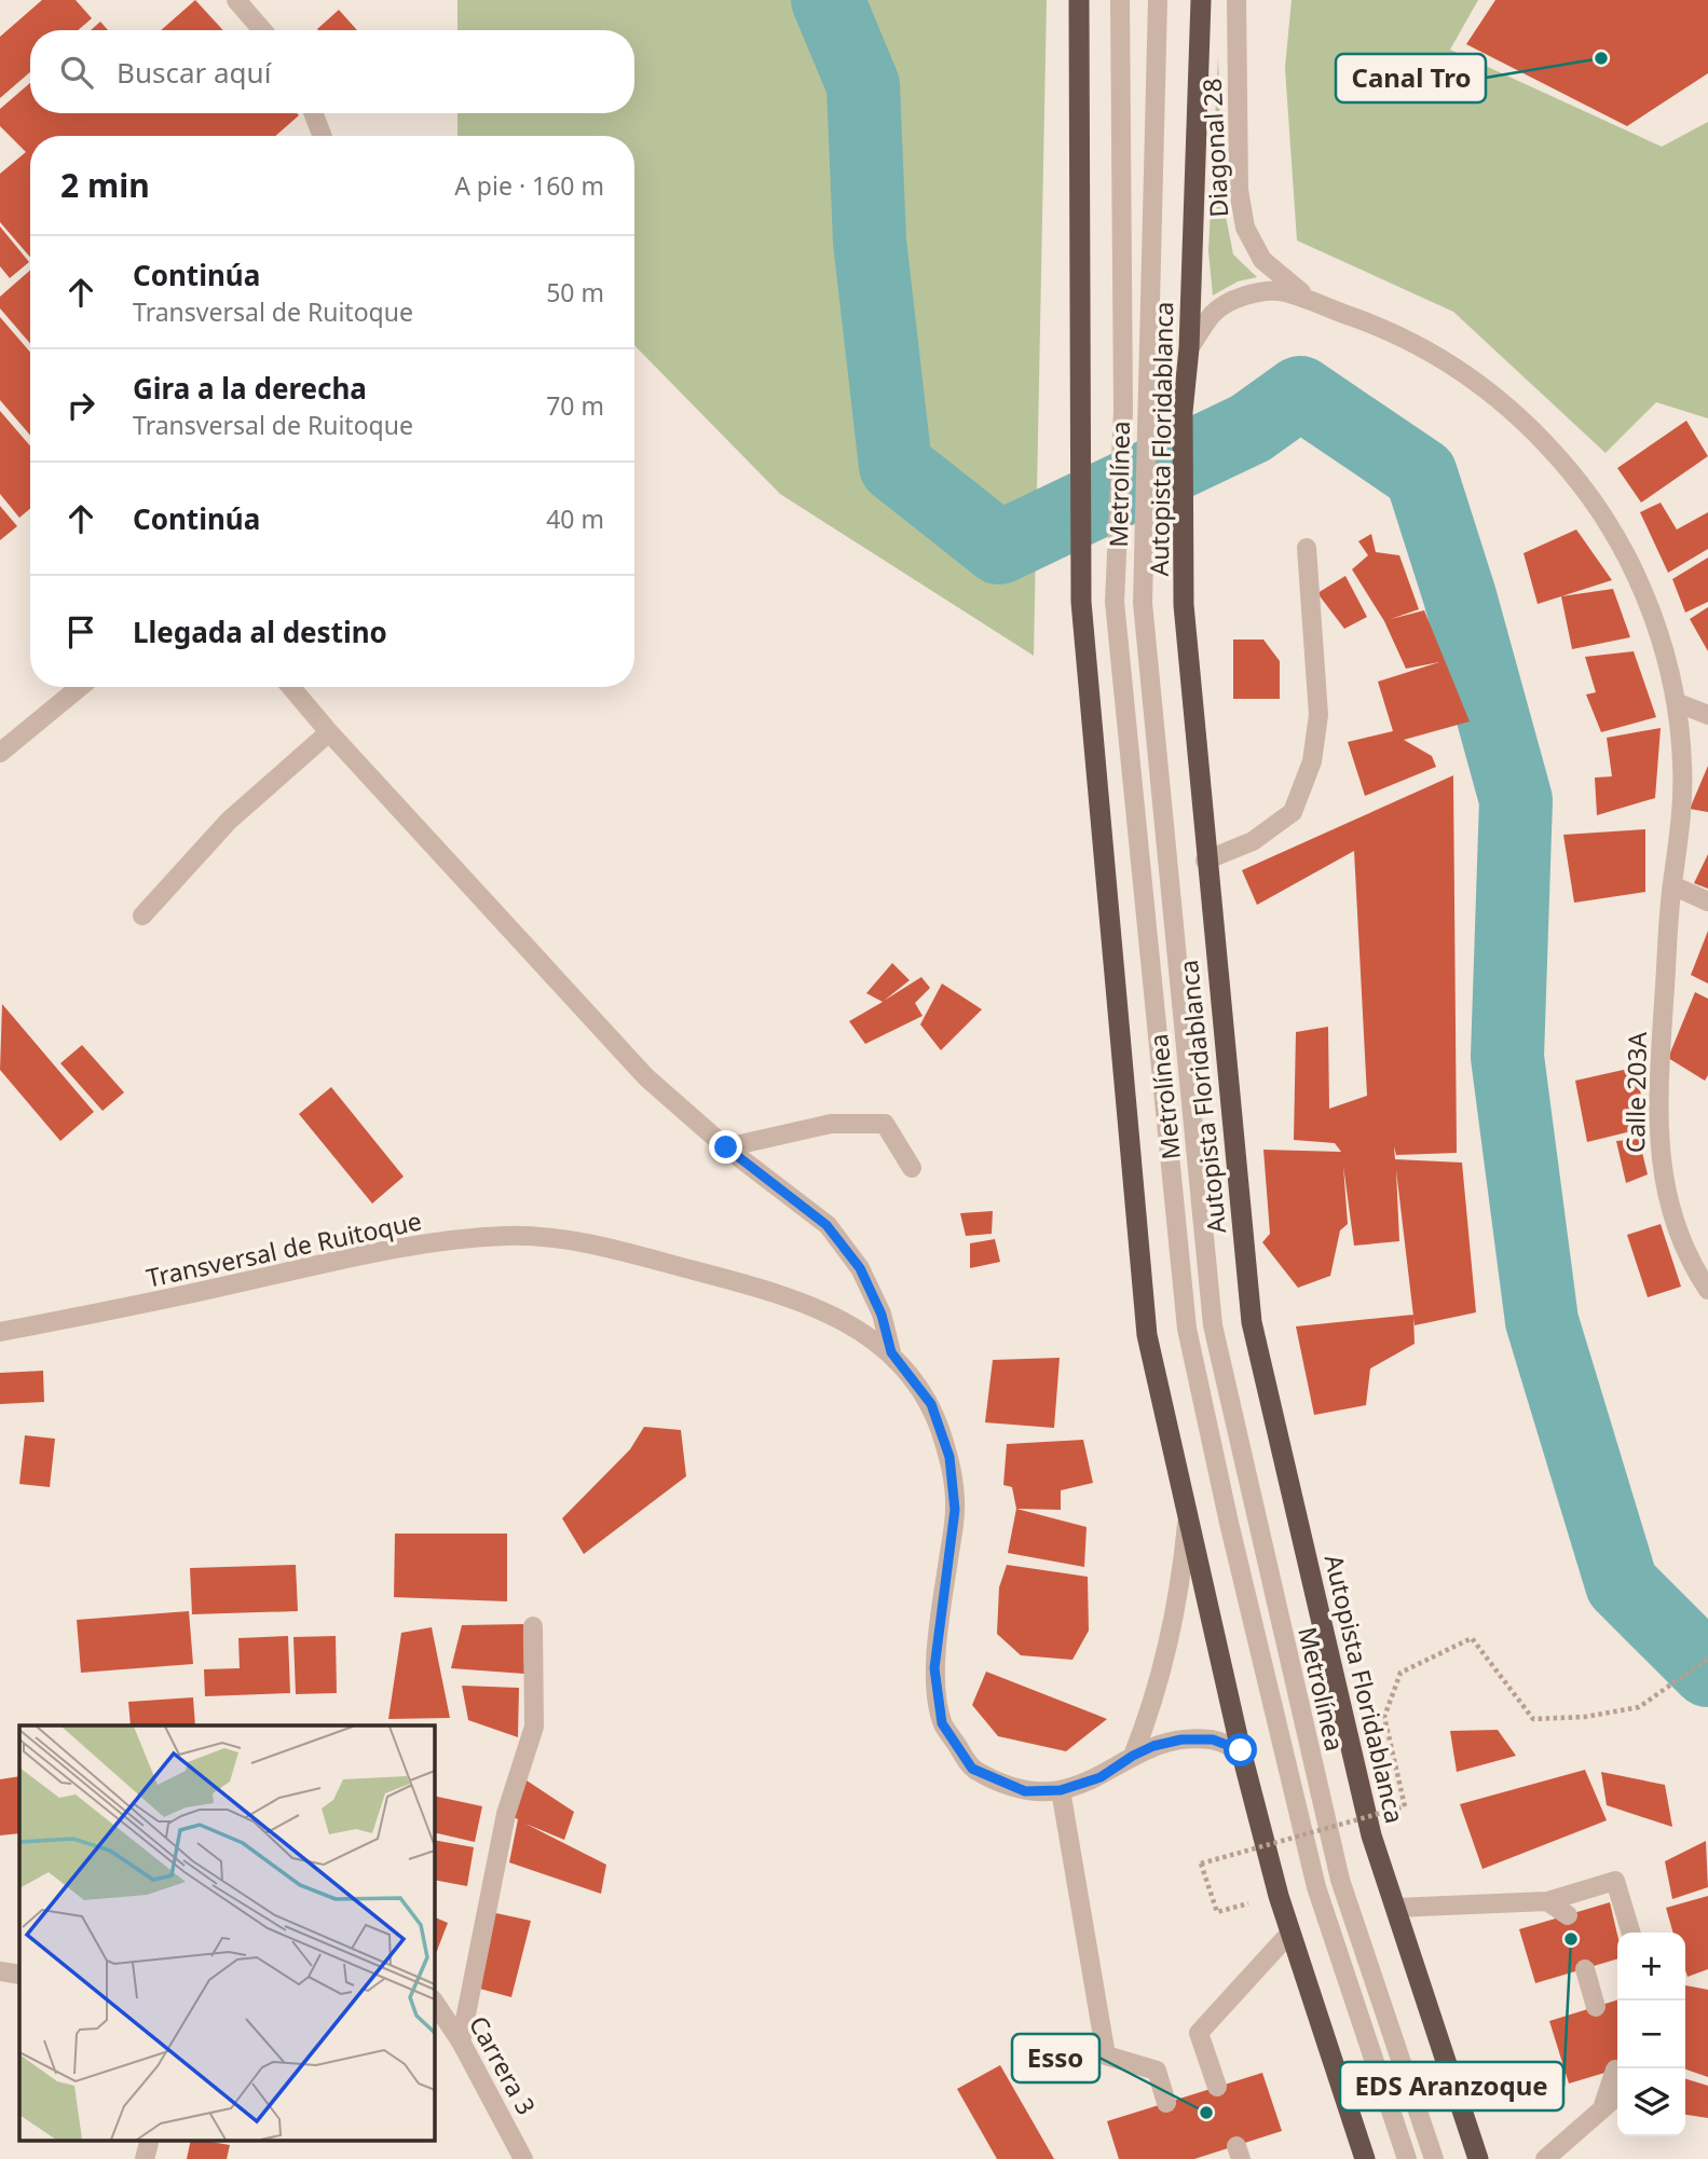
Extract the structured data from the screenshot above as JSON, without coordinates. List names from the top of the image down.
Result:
{
  "streets": {
    "highway": ["Autopista Floridablanca"],
    "street": [
      "Diagonal 28",
      "Metrolínea",
      "Calle 203A",
      "Transversal de Ruitoque",
      "Carrera 3"
    ]
  },
  "crossings": [
    ["Diagonal 28", "Autopista Floridablanca"],
    ["Diagonal 28", "Calle 203A"]
  ],
  "places": ["Canal Tro", "EDS Aranzoque", "Esso"],
  "page": {
    "search": "Buscar aquí",
    "heading": ["2 min", "A pie · 160 m"],
    "list": [
      ["Continúa", "Transversal de Ruitoque", "50 m"],
      ["Gira a la derecha", "Transversal de Ruitoque", "70 m"],
      ["Continúa", "40 m"],
      "Llegada al destino"
    ],
    "map_buttons": ["+", "−"]
  }
}
